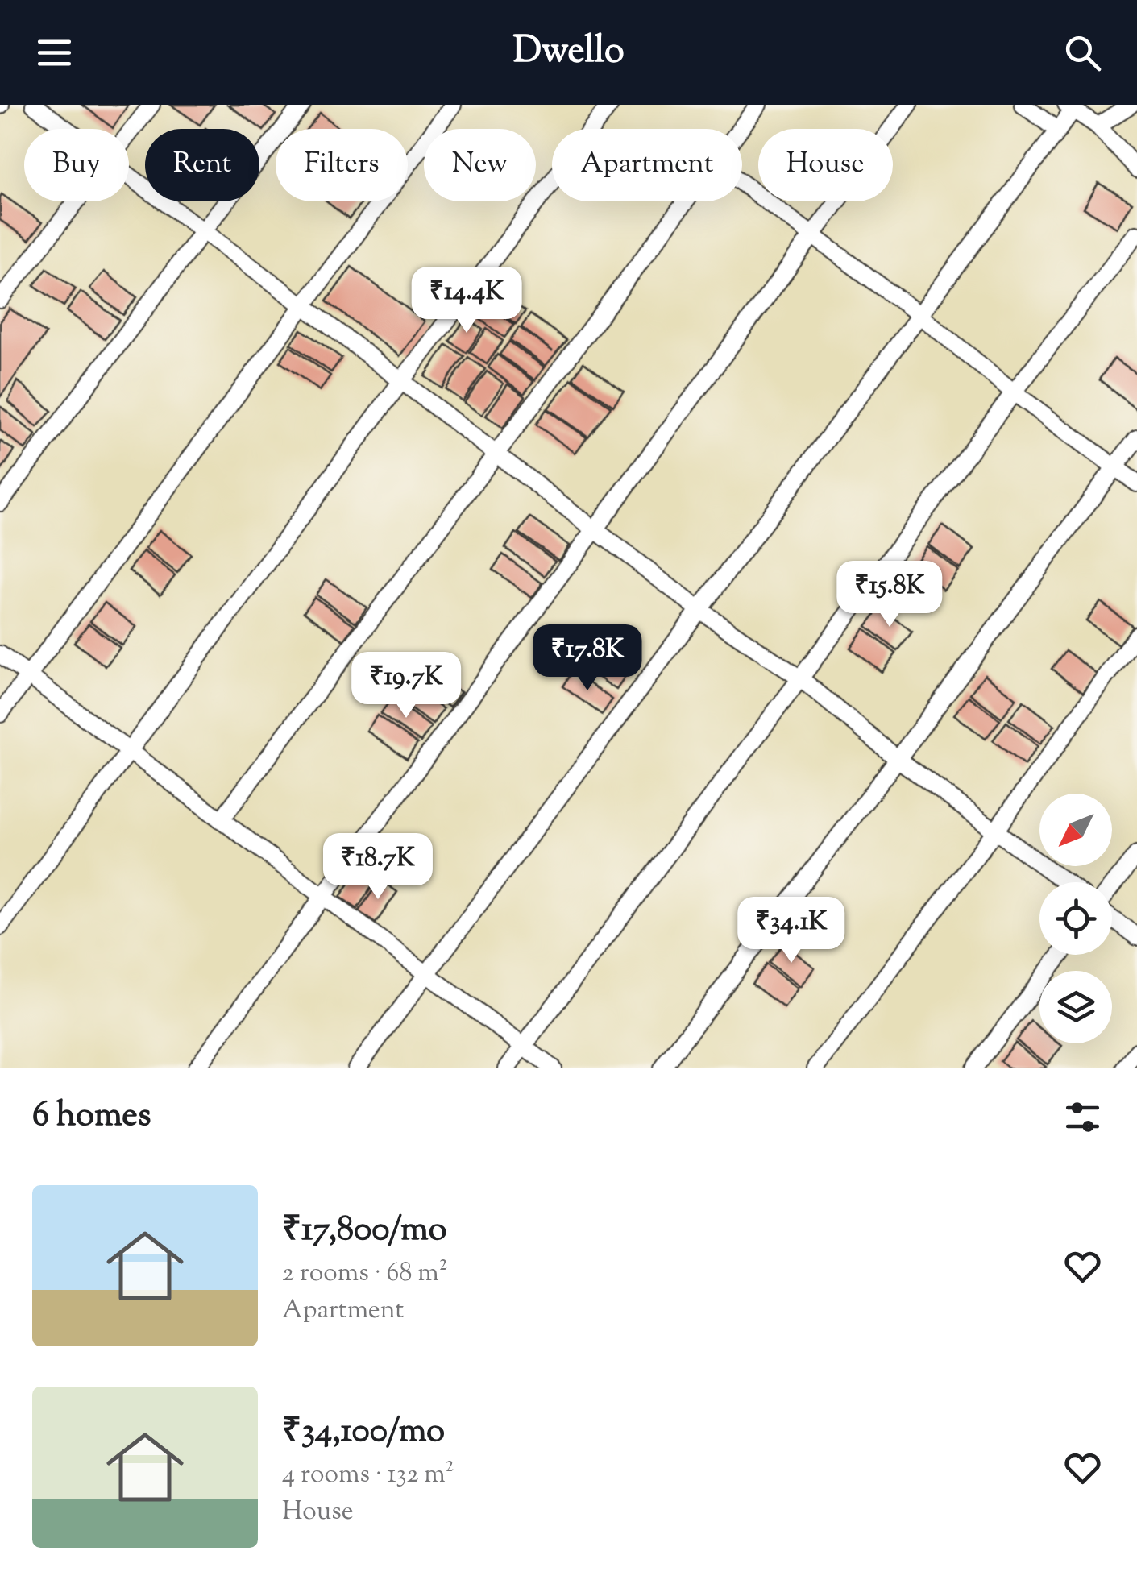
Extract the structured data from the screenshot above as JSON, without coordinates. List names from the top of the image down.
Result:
{
  "north": "bottom left",
  "page": {
    "header": "Dwello",
    "chip": [
      "Buy",
      "Rent",
      "Filters",
      "New",
      "Apartment",
      "House"
    ],
    "price": [
      "₹14.4K",
      "₹15.8K",
      "₹17.8K",
      "₹19.7K",
      "₹18.7K",
      "₹34.1K"
    ],
    "heading": "6 homes",
    "list": [
      {
        "name": "₹17,800/mo",
        "note": "2 rooms · 68 m² · Apartment"
      },
      {
        "name": "₹34,100/mo",
        "note": "4 rooms · 132 m² · House"
      }
    ]
  }
}
